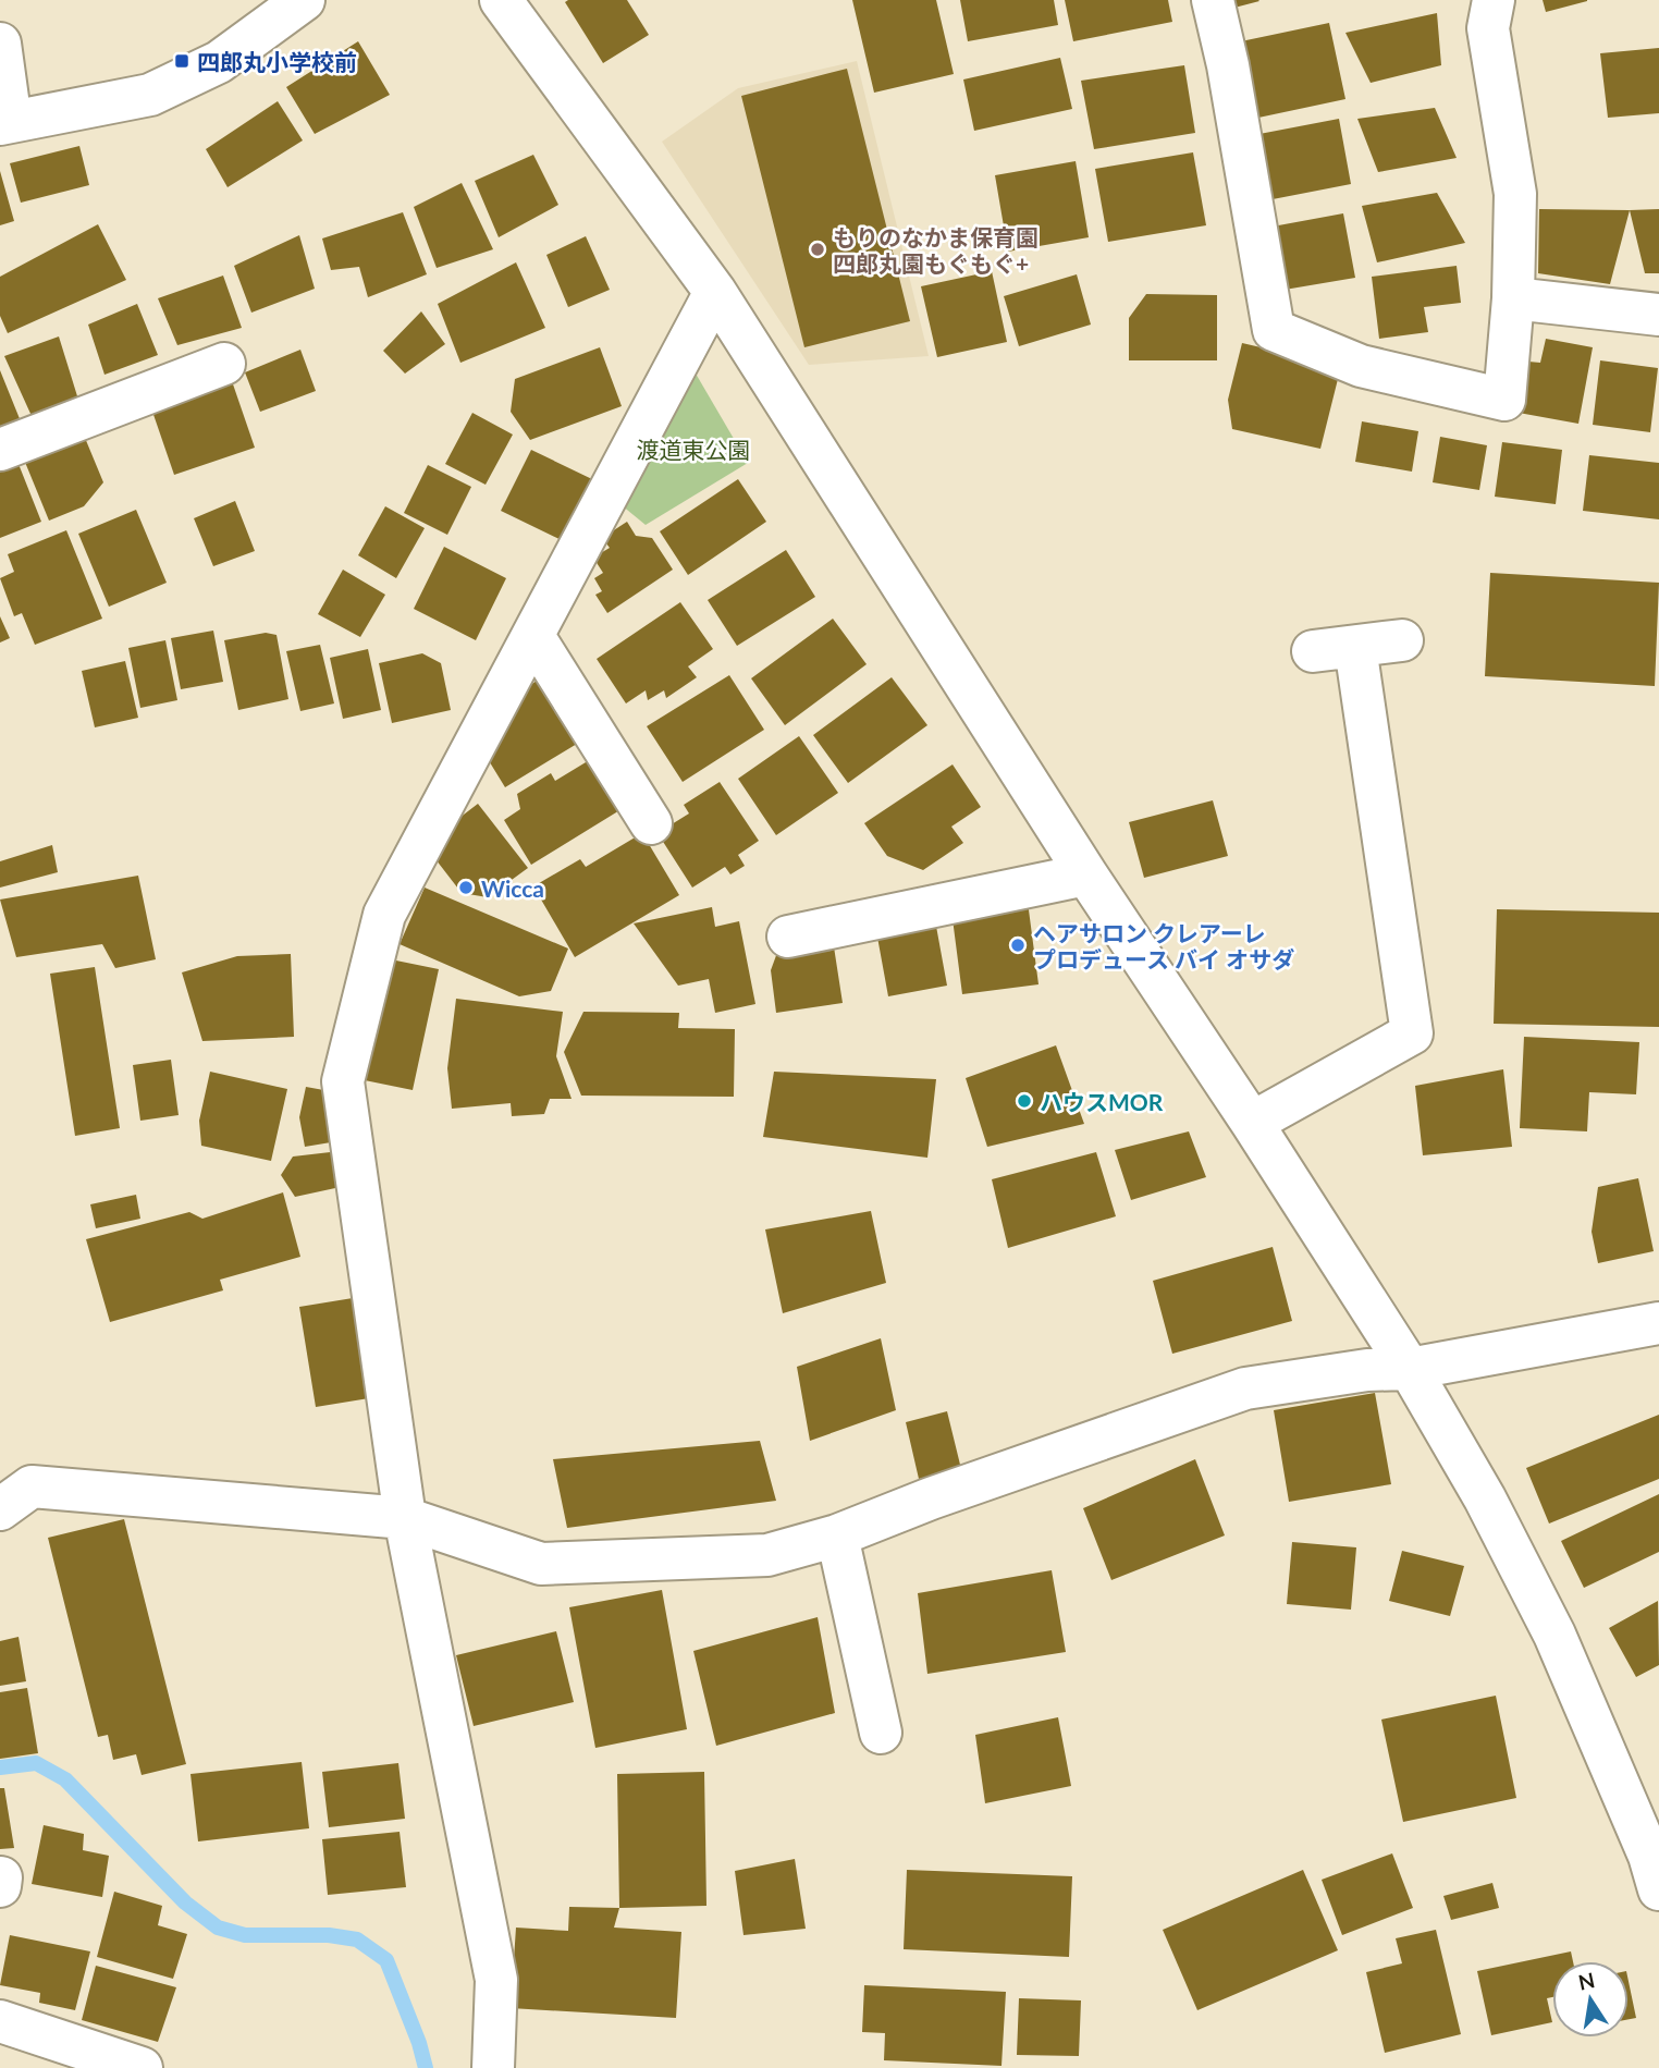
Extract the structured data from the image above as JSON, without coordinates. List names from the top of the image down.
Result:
{
  "parks": ["渡道東公園"],
  "places": {
    "transit": ["四郎丸小学校前"],
    "other": [
      "もりのなかま保育園 四郎丸園もぐもぐ+",
      "Wicca",
      "ヘアサロン クレアーレ プロデュース バイ オサダ",
      "ハウスMOR"
    ]
  },
  "north": "top"
}
